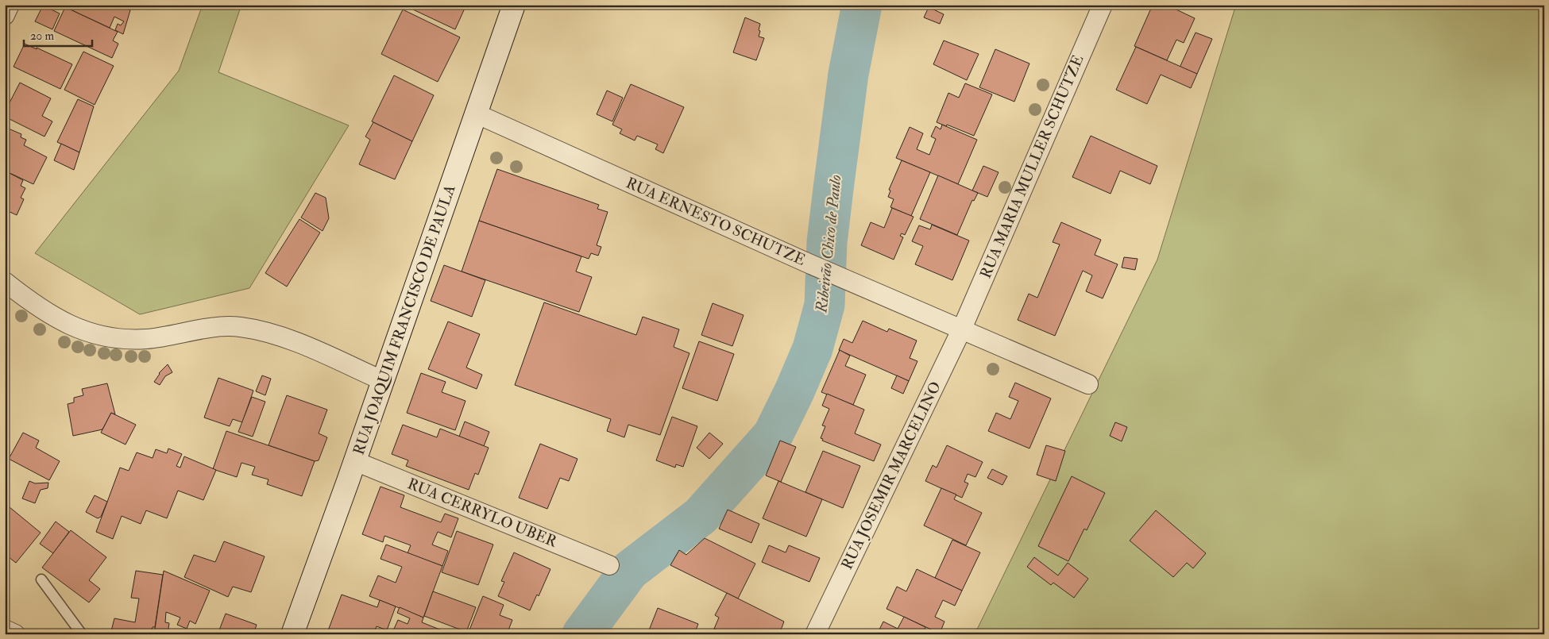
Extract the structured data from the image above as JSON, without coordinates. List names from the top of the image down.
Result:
{
  "streets": {
    "main road": ["RUA JOAQUIM FRANCISCO DE PAULA"],
    "street": [
      "RUA MARIA MULLER SCHUTZE",
      "RUA ERNESTO SCHUTZE",
      "RUA JOSEMIR MARCELINO",
      "RUA CERRYLO UBER"
    ]
  },
  "crossings": [
    ["RUA MARIA MULLER SCHUTZE", "RUA ERNESTO SCHUTZE"],
    ["RUA MARIA MULLER SCHUTZE", "RUA JOSEMIR MARCELINO"],
    ["RUA ERNESTO SCHUTZE", "RUA JOAQUIM FRANCISCO DE PAULA"],
    ["RUA ERNESTO SCHUTZE", "RUA JOSEMIR MARCELINO"],
    ["RUA JOAQUIM FRANCISCO DE PAULA", "RUA CERRYLO UBER"]
  ],
  "water": ["Ribeirão Chico de Paulo"],
  "scale_bar": "20 m"
}
